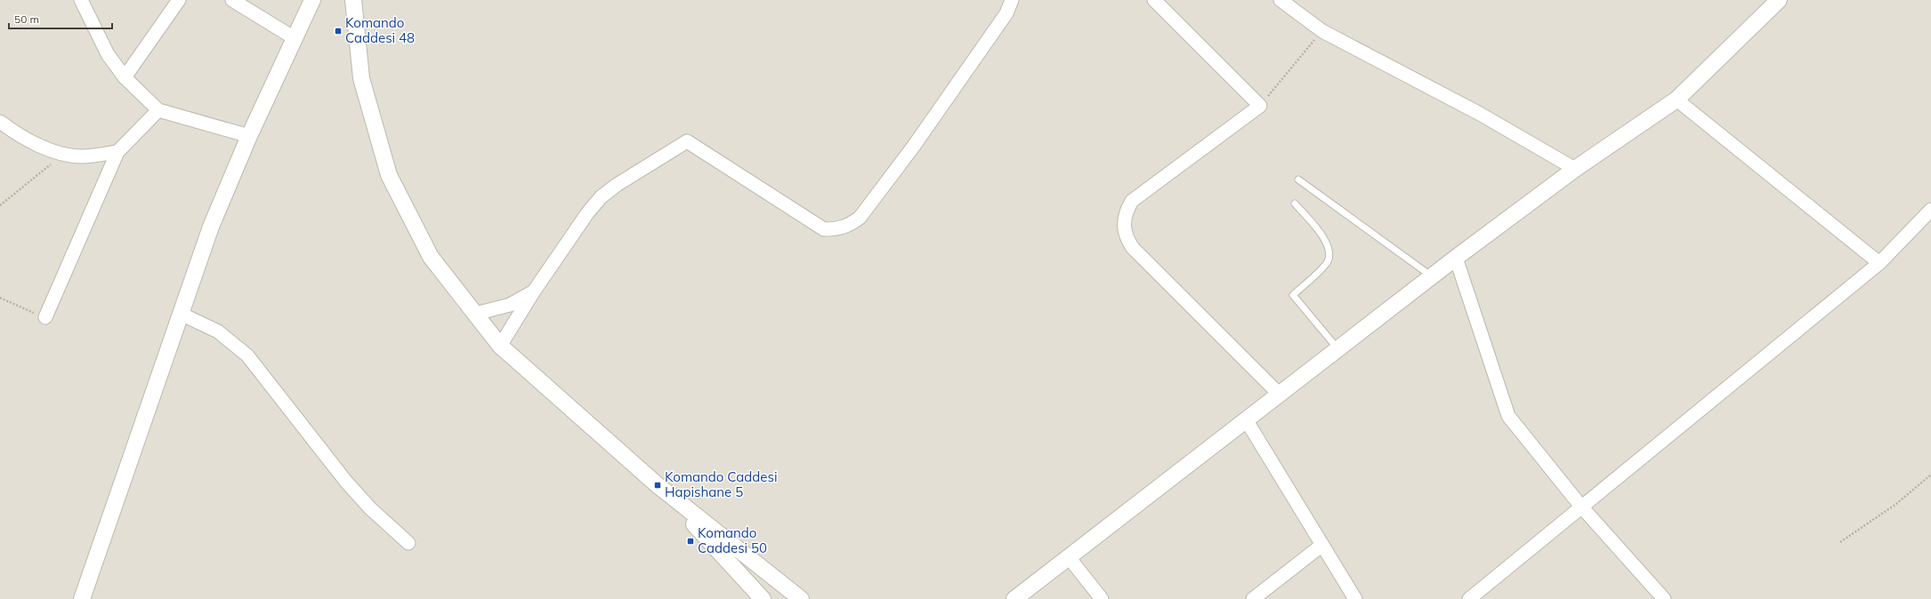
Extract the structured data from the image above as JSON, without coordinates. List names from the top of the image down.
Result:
{
  "places": {
    "transit": ["Komando Caddesi 48", "Komando Caddesi Hapishane 5", "Komando Caddesi 50"]
  },
  "scale_bar": "50 m"
}
